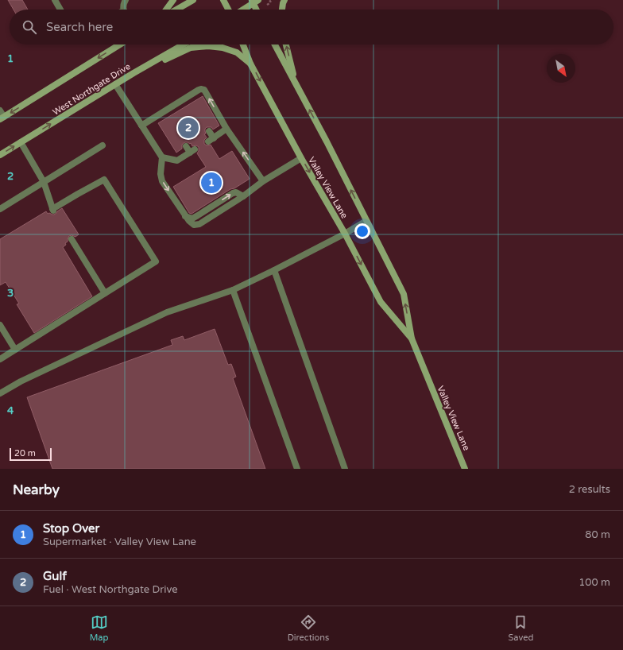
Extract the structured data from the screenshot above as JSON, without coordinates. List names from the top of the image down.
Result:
{
  "streets": {
    "main road": ["West Northgate Drive", "Valley View Lane"]
  },
  "scale_bar": "20 m",
  "north": "bottom right",
  "page": {
    "search": "Search here",
    "pins": ["2", "1"],
    "scale": "20 m",
    "heading": ["Nearby", "2 results"],
    "list": [
      {
        "mark": "1",
        "name": "Stop Over",
        "note": "Supermarket · Valley View Lane",
        "value": "80 m"
      },
      {
        "mark": "2",
        "name": "Gulf",
        "note": "Fuel · West Northgate Drive",
        "value": "100 m"
      }
    ],
    "nav": ["Map", "Directions", "Saved"]
  },
  "grid": {
    "rows": [
      "1",
      "2",
      "3",
      "4"
    ]
  }
}
